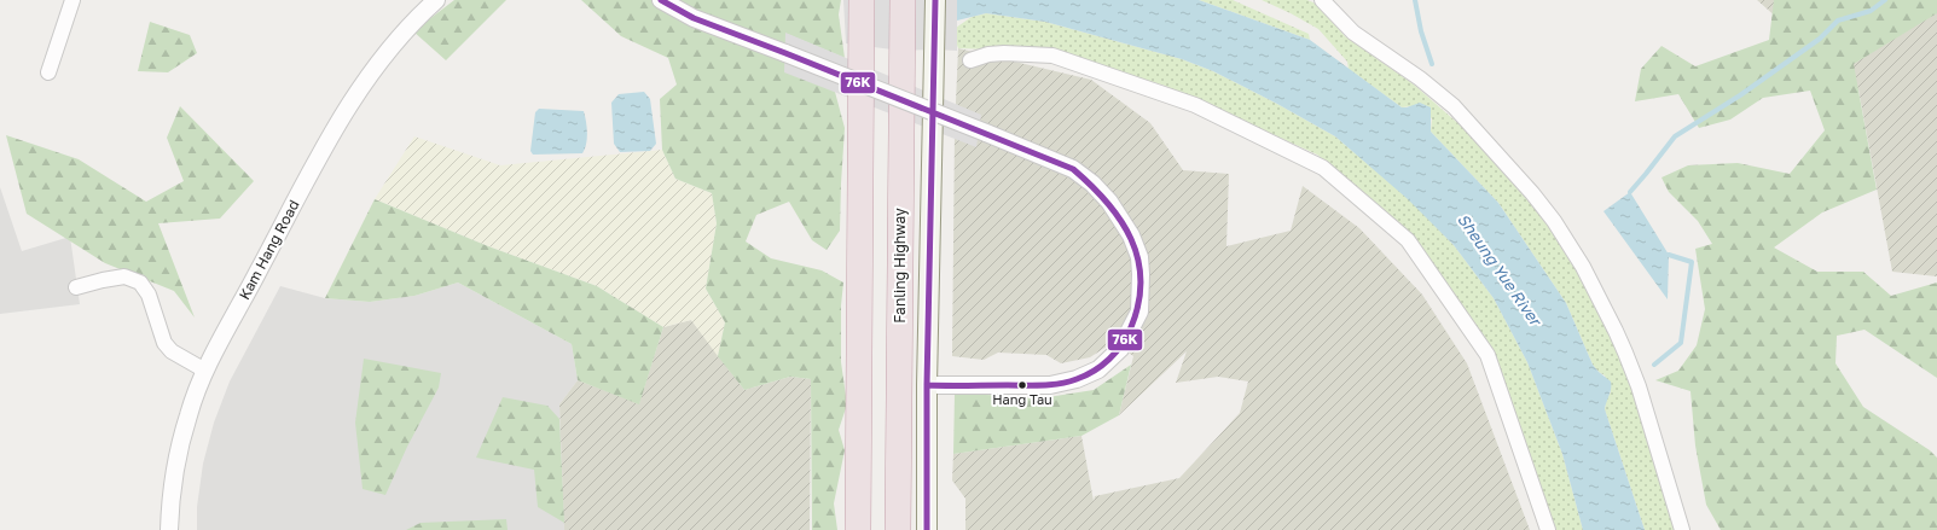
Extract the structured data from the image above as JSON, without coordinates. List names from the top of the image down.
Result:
{
  "streets": {
    "highway": ["Fanling Highway"],
    "street": ["Kam Hang Road"]
  },
  "water": ["Sheung Yue River"],
  "places": ["Hang Tau"],
  "lines": ["transit line 76K"]
}
